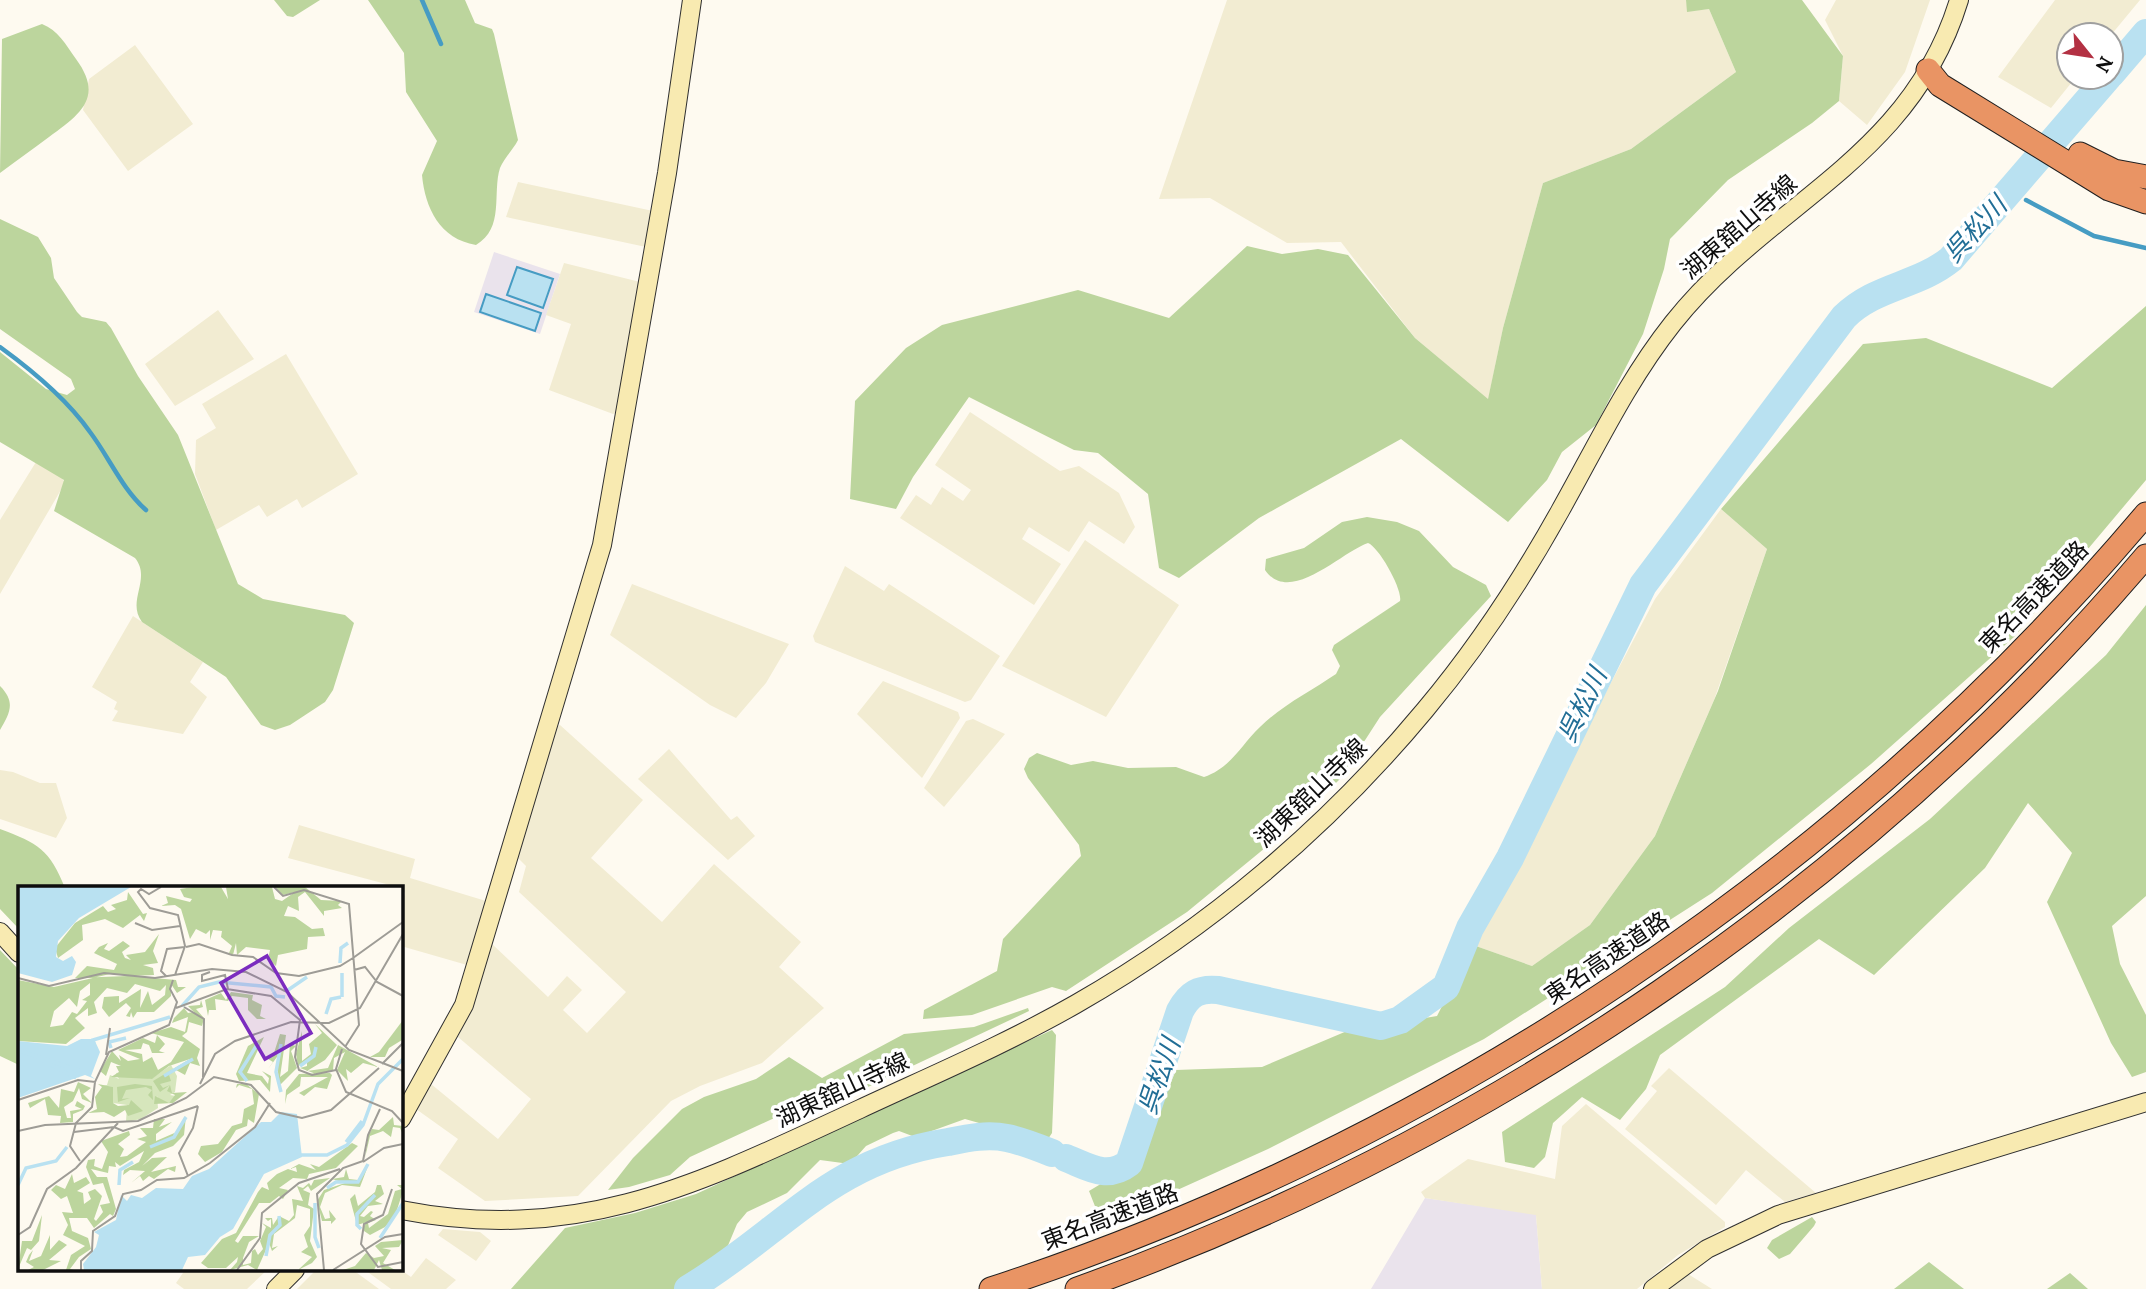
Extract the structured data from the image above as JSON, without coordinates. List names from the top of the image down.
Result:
{
  "streets": {
    "highway": ["東名高速道路"],
    "main road": ["湖東舘山寺線"]
  },
  "water": ["呉松川"],
  "north": "bottom right"
}
